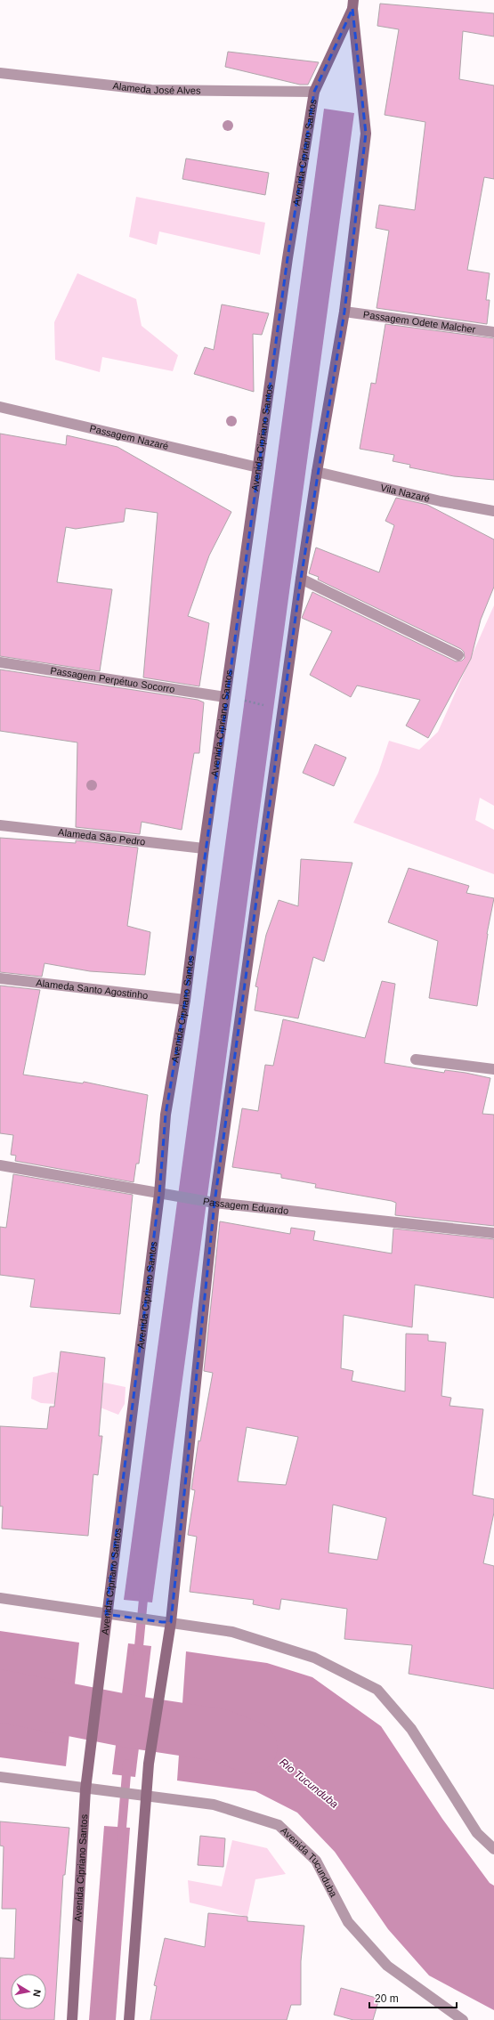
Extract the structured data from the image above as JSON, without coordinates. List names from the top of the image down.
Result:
{
  "streets": {
    "street": [
      "Alameda José Alves",
      "Avenida Cipriano Santos",
      "Passagem Odete Malcher",
      "Passagem Nazaré",
      "Vila Nazaré",
      "Passagem Perpétuo Socorro",
      "Alameda São Pedro",
      "Alameda Santo Agostinho",
      "Passagem Eduardo",
      "Avenida Tucunduba"
    ]
  },
  "crossings": [
    ["Alameda José Alves", "Avenida Cipriano Santos"],
    ["Avenida Cipriano Santos", "Passagem Odete Malcher"],
    ["Avenida Cipriano Santos", "Passagem Nazaré"],
    ["Avenida Cipriano Santos", "Vila Nazaré"],
    ["Avenida Cipriano Santos", "Passagem Perpétuo Socorro"],
    ["Avenida Cipriano Santos", "Alameda São Pedro"],
    ["Avenida Cipriano Santos", "Alameda Santo Agostinho"],
    ["Avenida Cipriano Santos", "Passagem Eduardo"],
    ["Avenida Cipriano Santos", "Avenida Tucunduba"]
  ],
  "water": ["Rio Tucunduba"],
  "scale_bar": "20 m",
  "north": "right"
}
